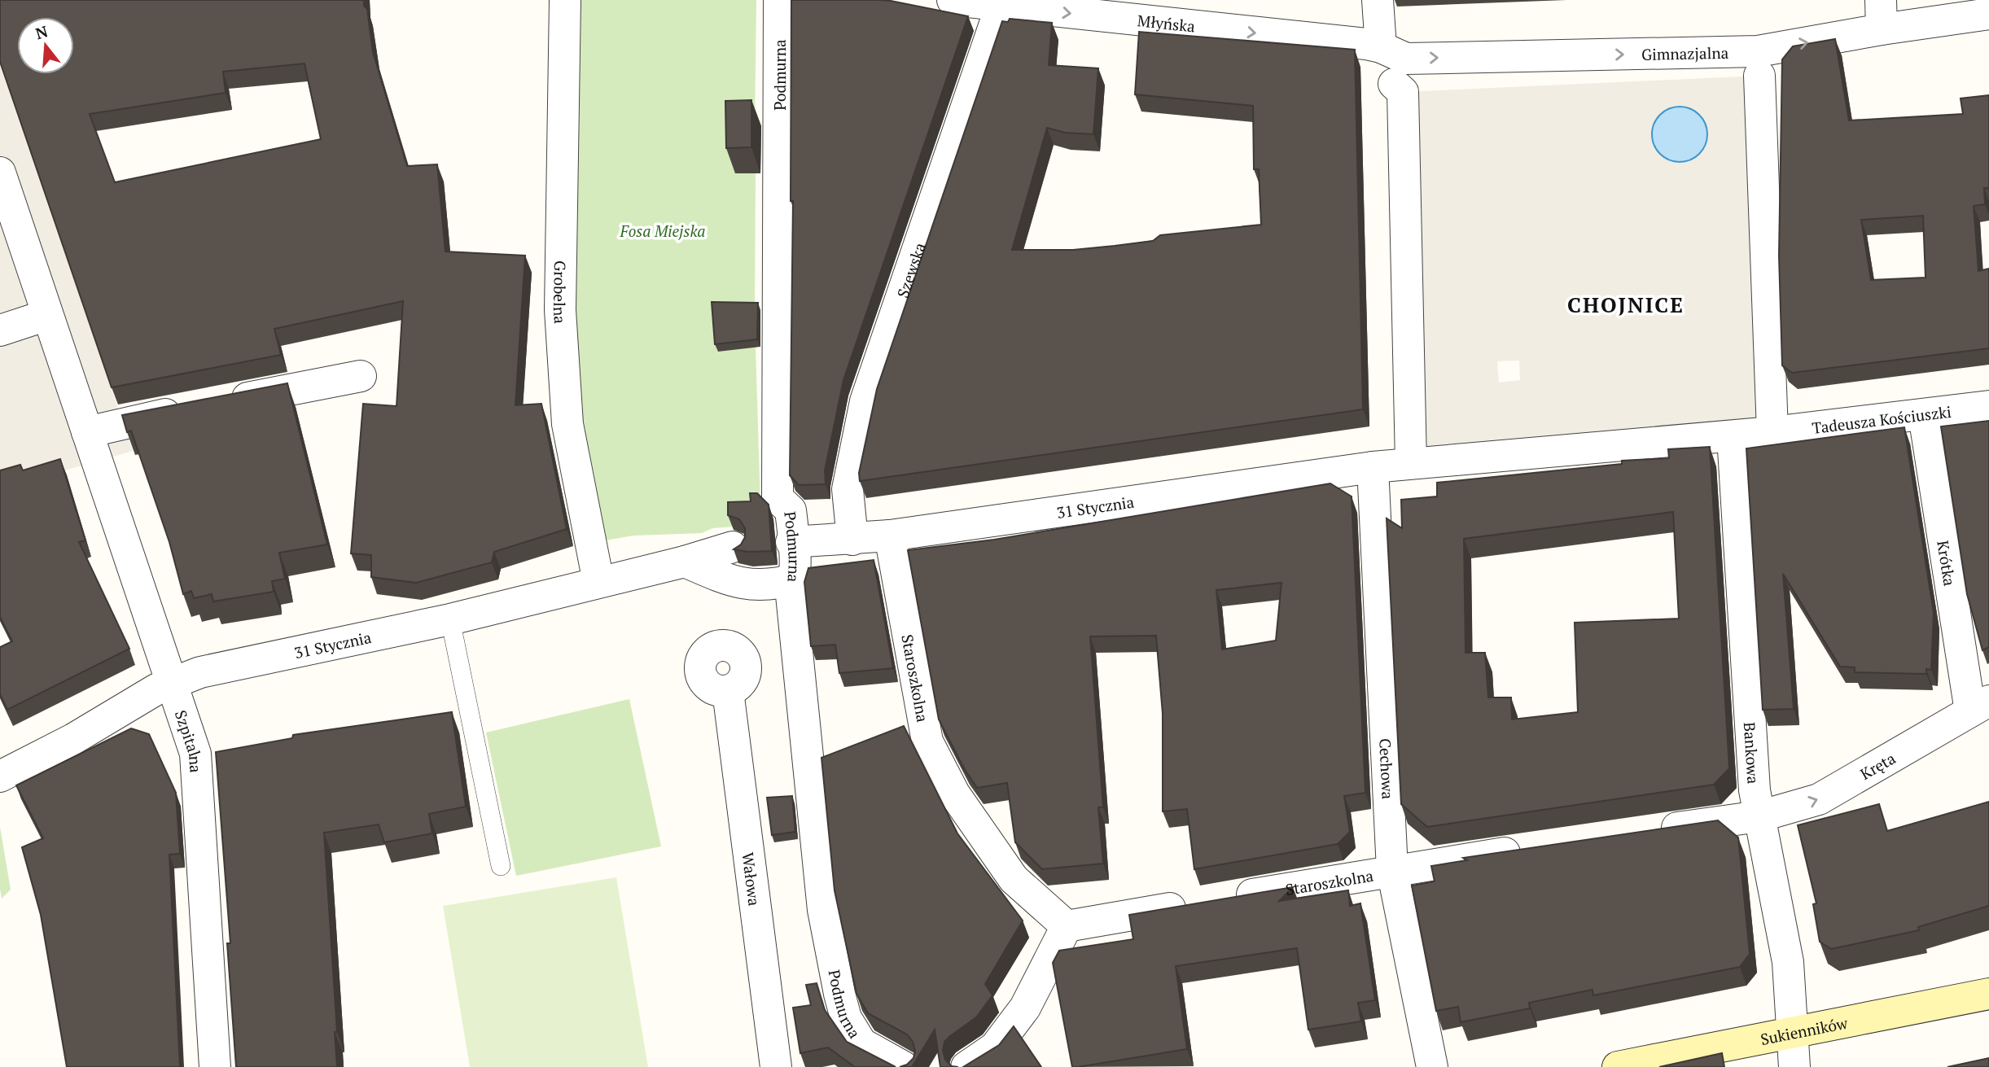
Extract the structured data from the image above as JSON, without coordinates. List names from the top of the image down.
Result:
{
  "streets": {
    "main road": ["Sukienników"],
    "street": [
      "Młyńska",
      "Gimnazjalna",
      "Podmurna",
      "Szewska",
      "Grobelna",
      "Tadeusza Kościuszki",
      "31 Stycznia",
      "Krótka",
      "Staroszkolna",
      "Szpitalna",
      "Bankowa",
      "Kręta",
      "Cechowa",
      "Wałowa"
    ]
  },
  "crossings": [
    ["Młyńska", "Gimnazjalna"],
    ["Młyńska", "Szewska"],
    ["Podmurna", "31 Stycznia"],
    ["Szewska", "31 Stycznia"],
    ["Grobelna", "31 Stycznia"],
    ["Tadeusza Kościuszki", "31 Stycznia"],
    ["Tadeusza Kościuszki", "Krótka"],
    ["Tadeusza Kościuszki", "Bankowa"],
    ["31 Stycznia", "Staroszkolna"],
    ["31 Stycznia", "Szpitalna"],
    ["31 Stycznia", "Bankowa"],
    ["31 Stycznia", "Cechowa"],
    ["Krótka", "Kręta"],
    ["Staroszkolna", "Cechowa"],
    ["Bankowa", "Kręta"],
    ["Bankowa", "Sukienników"]
  ],
  "one_way": ["Młyńska", "Gimnazjalna", "Kręta"],
  "districts": ["CHOJNICE"],
  "parks": ["Fosa Miejska"],
  "north": "top"
}
